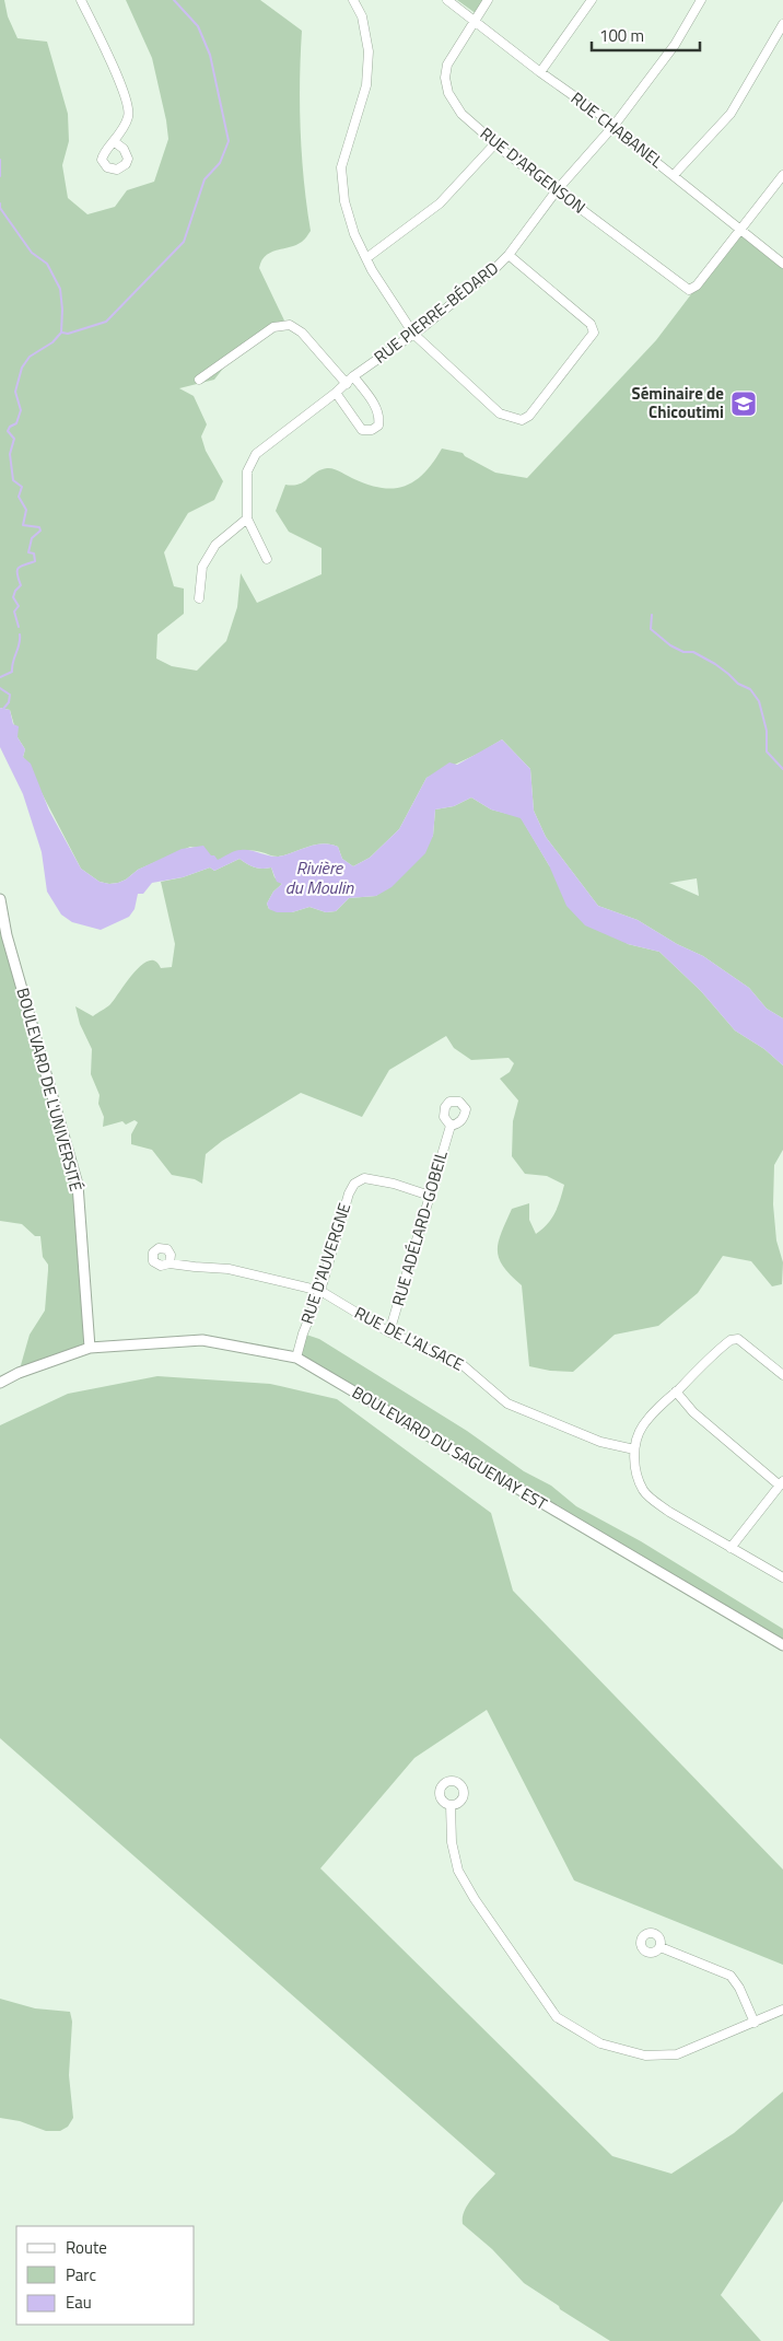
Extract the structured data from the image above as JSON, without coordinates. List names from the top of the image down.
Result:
{
  "streets": {
    "main road": ["BOULEVARD DE L'UNIVERSITÉ", "BOULEVARD DU SAGUENAY EST"],
    "street": [
      "RUE CHABANEL",
      "RUE D'ARGENSON",
      "RUE PIERRE-BÉDARD",
      "RUE ADÉLARD-GOBEIL",
      "RUE D'AUVERGNE",
      "RUE DE L'ALSACE"
    ]
  },
  "crossings": [
    ["RUE CHABANEL", "RUE D'ARGENSON"],
    ["RUE CHABANEL", "RUE PIERRE-BÉDARD"],
    ["RUE D'ARGENSON", "RUE PIERRE-BÉDARD"],
    ["BOULEVARD DE L'UNIVERSITÉ", "BOULEVARD DU SAGUENAY EST"],
    ["RUE ADÉLARD-GOBEIL", "RUE D'AUVERGNE"],
    ["RUE ADÉLARD-GOBEIL", "RUE DE L'ALSACE"],
    ["RUE D'AUVERGNE", "RUE DE L'ALSACE"],
    ["RUE D'AUVERGNE", "BOULEVARD DU SAGUENAY EST"]
  ],
  "water": ["Rivière du Moulin"],
  "places": {
    "school or university": ["Séminaire de Chicoutimi"]
  },
  "legend": ["Route", "Parc", "Eau"],
  "scale_bar": "100 m"
}
